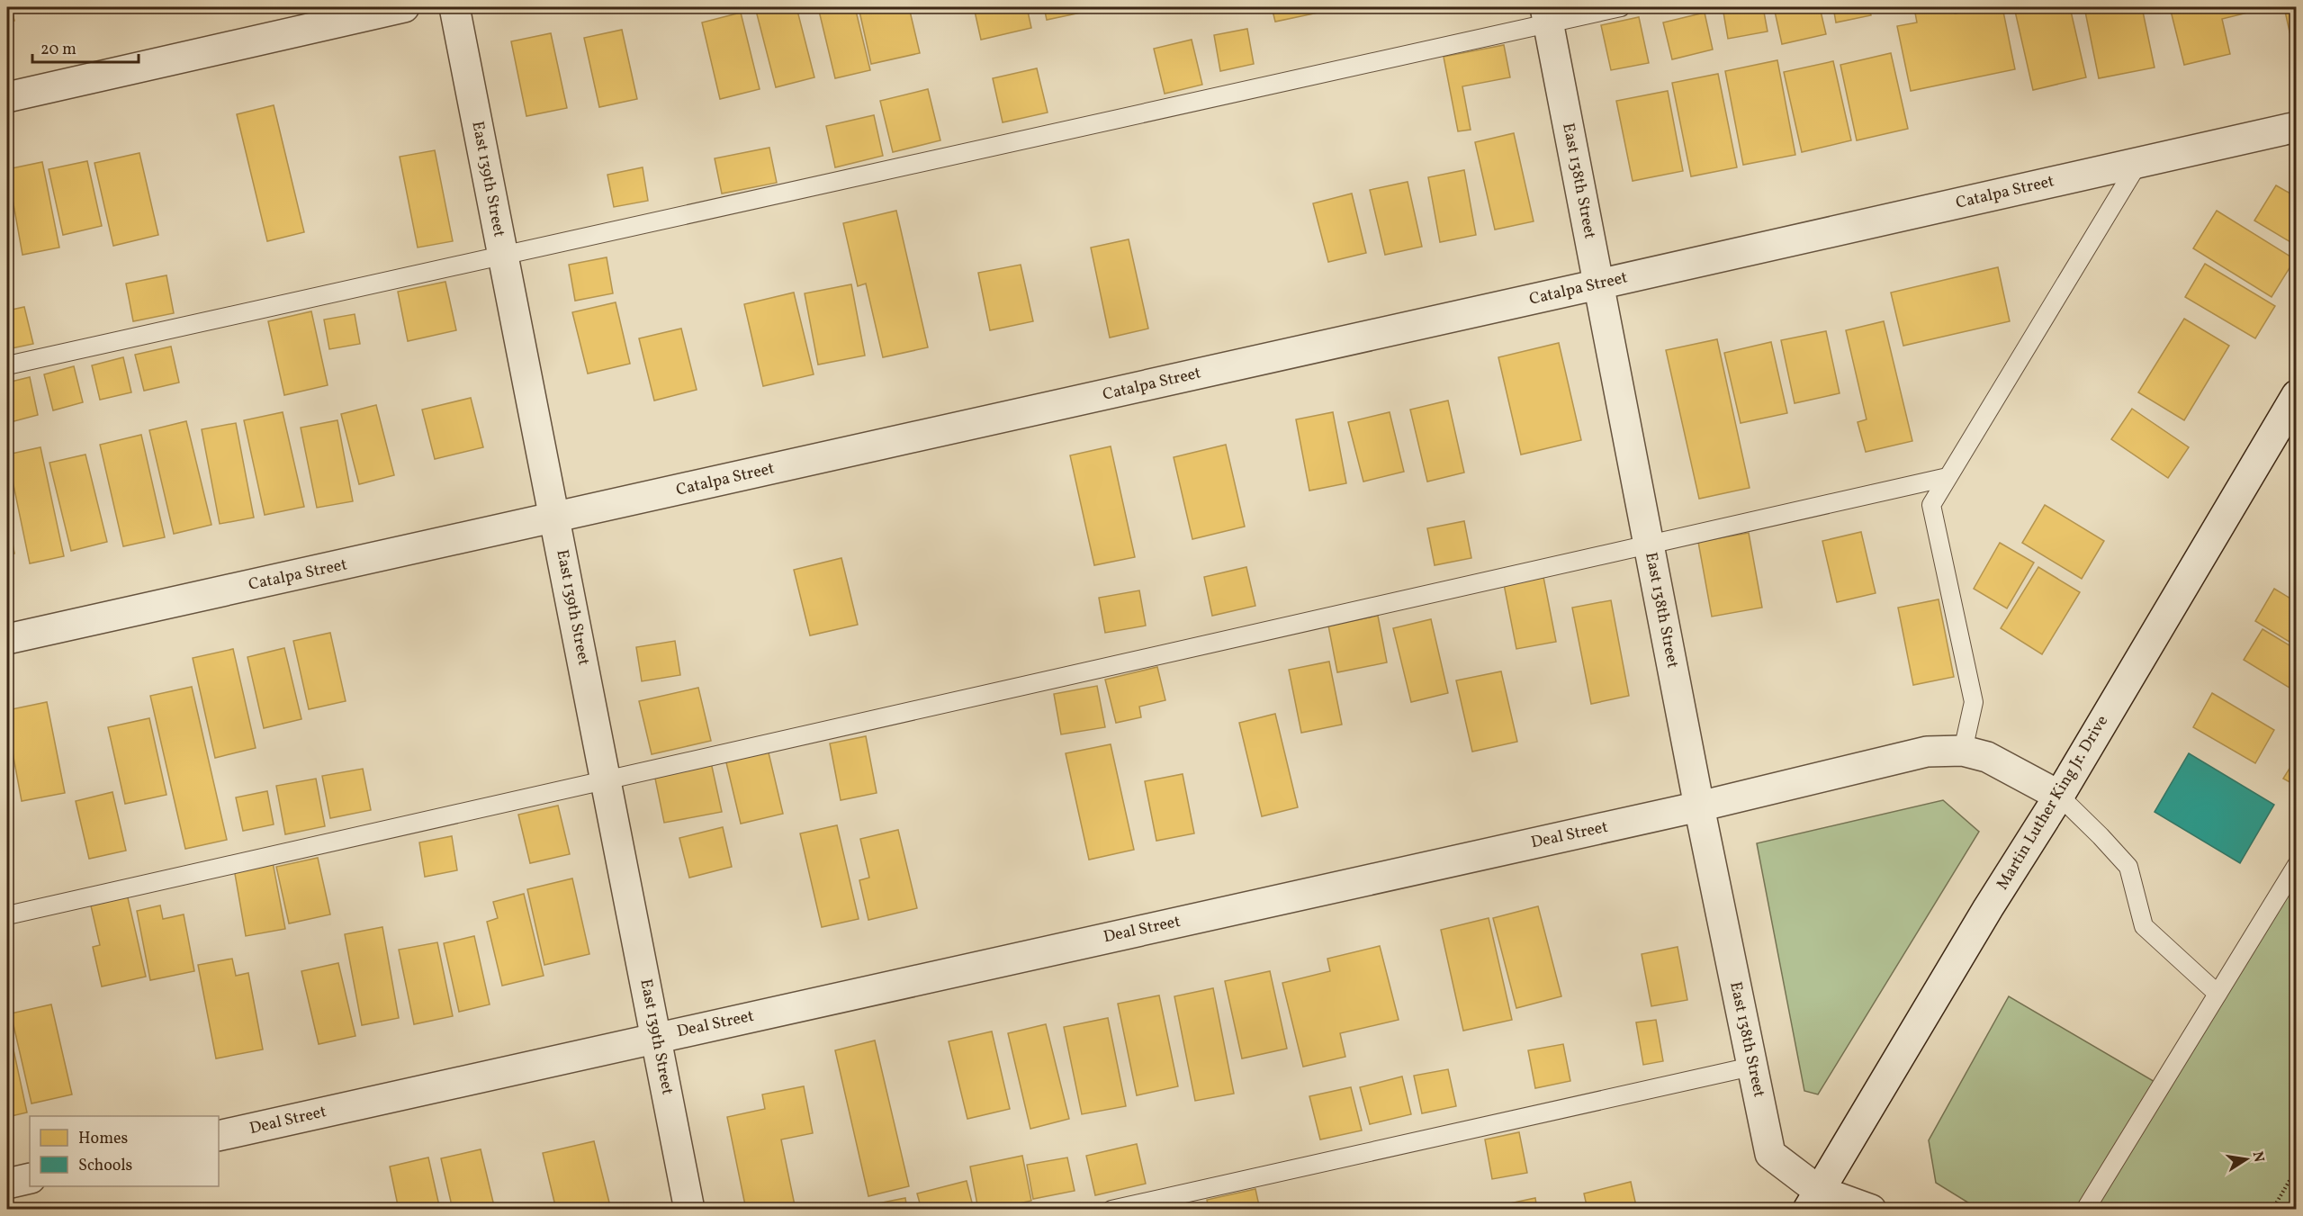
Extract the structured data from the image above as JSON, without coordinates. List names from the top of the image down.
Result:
{
  "streets": {
    "street": [
      "East 139th Street",
      "East 138th Street",
      "Catalpa Street",
      "Martin Luther King Jr. Drive",
      "Deal Street"
    ]
  },
  "crossings": [
    ["East 139th Street", "Catalpa Street"],
    ["East 139th Street", "Deal Street"],
    ["East 138th Street", "Catalpa Street"],
    ["East 138th Street", "Martin Luther King Jr. Drive"],
    ["East 138th Street", "Deal Street"],
    ["Martin Luther King Jr. Drive", "Deal Street"]
  ],
  "legend": ["Homes", "Schools"],
  "scale_bar": "20 m",
  "north": "right"
}
